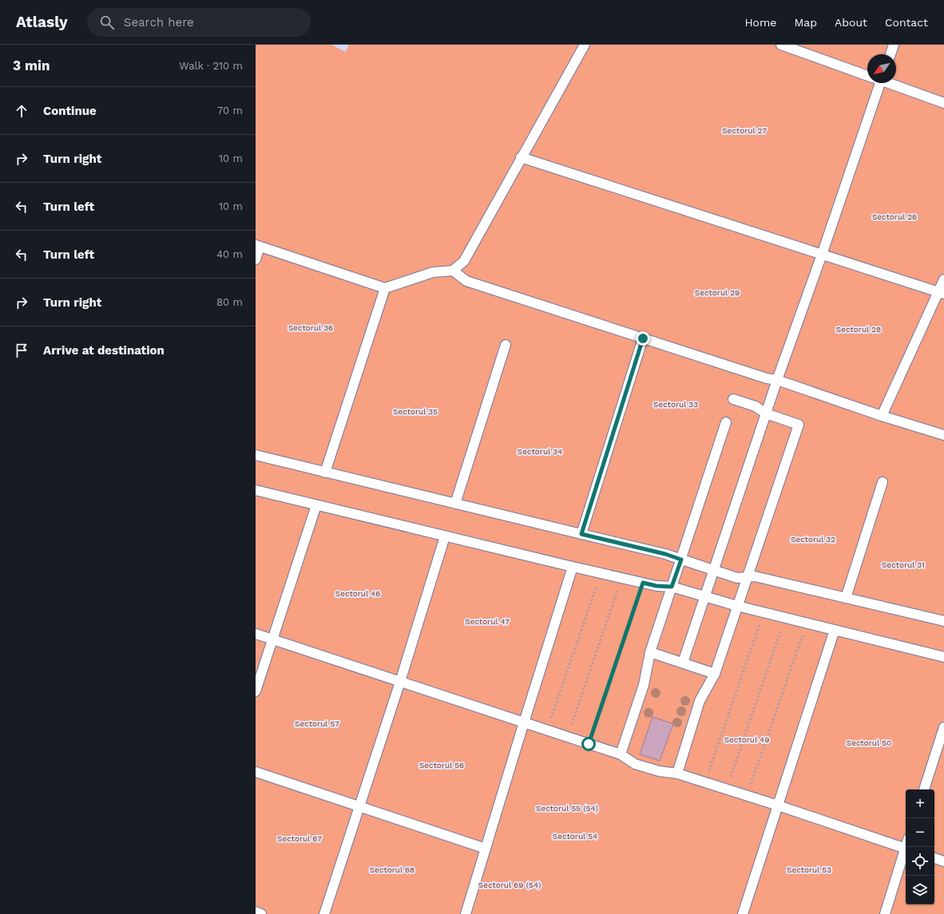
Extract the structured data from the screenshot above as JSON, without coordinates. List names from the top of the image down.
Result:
{
  "parks": [
    "Sectorul 27",
    "Sectorul 26",
    "Sectorul 29",
    "Sectorul 36",
    "Sectorul 28",
    "Sectorul 33",
    "Sectorul 35",
    "Sectorul 34",
    "Sectorul 32",
    "Sectorul 31",
    "Sectorul 46",
    "Sectorul 47",
    "Sectorul 57",
    "Sectorul 49",
    "Sectorul 50",
    "Sectorul 56",
    "Sectorul 55 (54)",
    "Sectorul 54",
    "Sectorul 67",
    "Sectorul 68",
    "Sectorul 53",
    "Sectorul 69 (54)"
  ],
  "north": "bottom left",
  "page": {
    "header": "Atlasly",
    "search": "Search here",
    "nav": [
      "Home",
      "Map",
      "About",
      "Contact"
    ],
    "heading": ["3 min", "Walk · 210 m"],
    "list": [
      ["Continue", "70 m"],
      ["Turn right", "10 m"],
      ["Turn left", "10 m"],
      ["Turn left", "40 m"],
      ["Turn right", "80 m"],
      "Arrive at destination"
    ],
    "map_buttons": ["+", "−"]
  }
}
